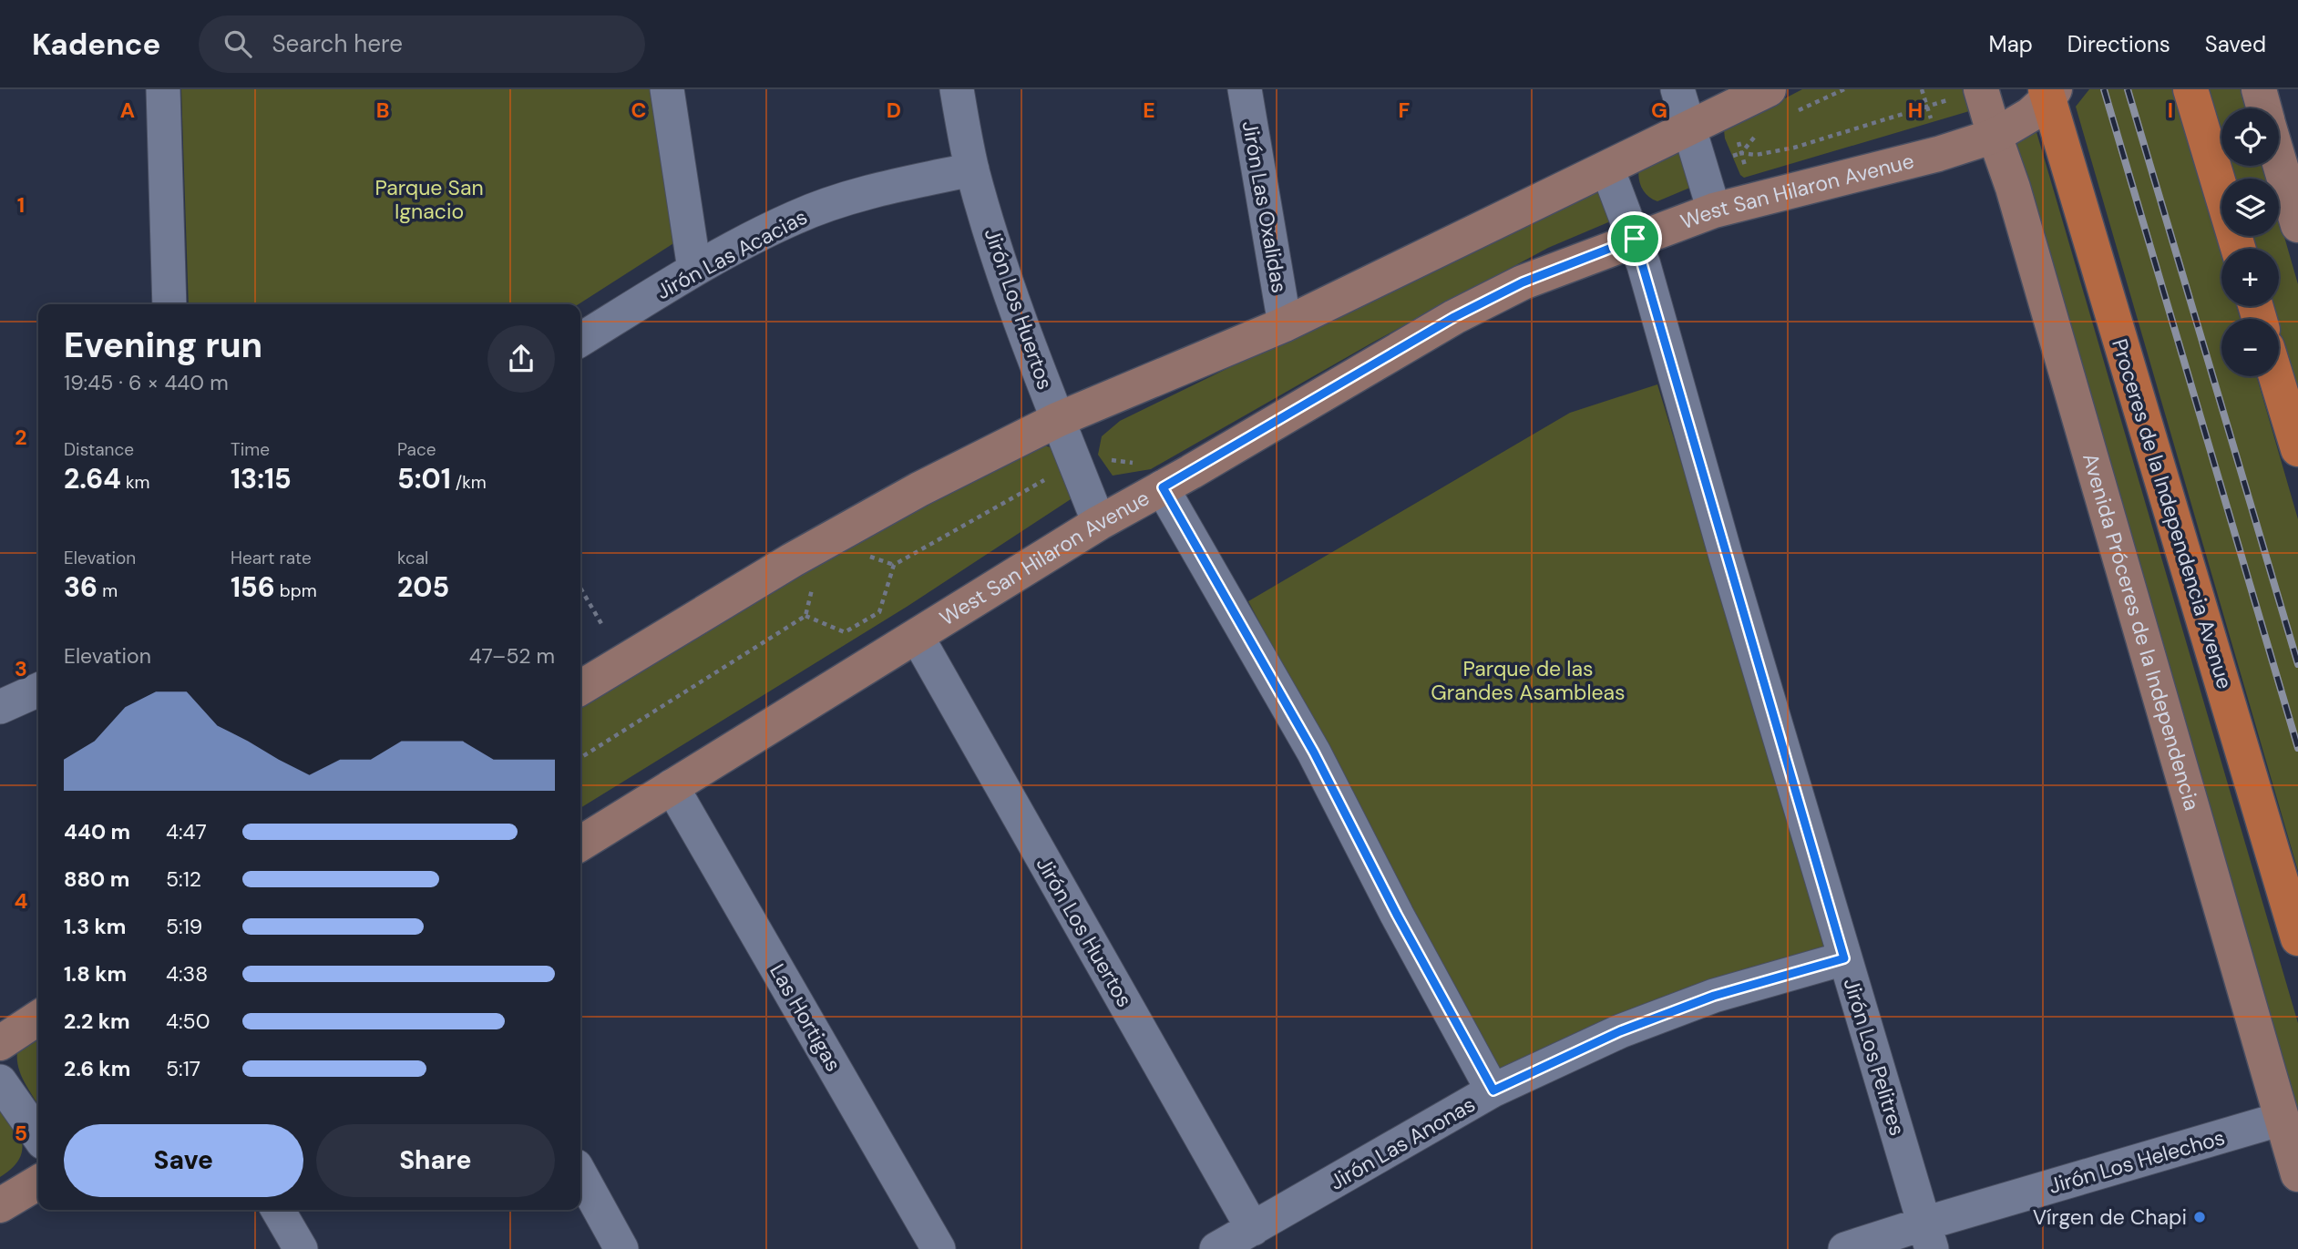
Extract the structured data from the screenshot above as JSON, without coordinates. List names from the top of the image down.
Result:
{
  "streets": {
    "main road": ["Proceres de la Independencia Avenue"],
    "street": [
      "West San Hilaron Avenue",
      "Jirón Las Oxalidas",
      "Jirón Las Acacias",
      "Jirón Los Huertos",
      "Avenida Próceres de la Independencia",
      "Las Hortigas",
      "Jirón Los Pelitres",
      "Jirón Las Anonas",
      "Jirón Los Helechos"
    ]
  },
  "crossings": [
    ["West San Hilaron Avenue", "Jirón Los Huertos"],
    ["West San Hilaron Avenue", "Proceres de la Independencia Avenue"],
    ["West San Hilaron Avenue", "Avenida Próceres de la Independencia"],
    ["West San Hilaron Avenue", "Las Hortigas"],
    ["West San Hilaron Avenue", "Jirón Los Pelitres"],
    ["Jirón Las Acacias", "Jirón Los Huertos"],
    ["Jirón Los Huertos", "Jirón Las Anonas"],
    ["Avenida Próceres de la Independencia", "Jirón Los Helechos"],
    ["Jirón Los Pelitres", "Jirón Las Anonas"],
    ["Jirón Los Pelitres", "Jirón Los Helechos"]
  ],
  "parks": ["Parque San Ignacio", "Parque de las Grandes Asambleas"],
  "places": ["Vírgen de Chapi"],
  "page": {
    "header": "Kadence",
    "search": "Search here",
    "nav": ["Map", "Directions", "Saved"],
    "map_buttons": ["+", "−"],
    "heading": ["Evening run", "19:45 · 6 × 440 m"],
    "stats": [
      ["Distance", "2.64 km"],
      ["Time", "13:15"],
      ["Pace", "5:01 /km"],
      ["Elevation", "36 m"],
      ["Heart rate", "156 bpm"],
      ["kcal", "205"]
    ],
    "chart": ["Elevation", "47–52 m"],
    "list": [
      {
        "name": "440 m",
        "note": "4:47"
      },
      {
        "name": "880 m",
        "note": "5:12"
      },
      {
        "name": "1.3 km",
        "note": "5:19"
      },
      {
        "name": "1.8 km",
        "note": "4:38"
      },
      {
        "name": "2.2 km",
        "note": "4:50"
      },
      {
        "name": "2.6 km",
        "note": "5:17"
      }
    ],
    "buttons": ["Save", "Share"]
  },
  "grid": {
    "columns": [
      "A",
      "B",
      "C",
      "D",
      "E",
      "F",
      "G",
      "H",
      "I"
    ],
    "rows": [
      "1",
      "2",
      "3",
      "4",
      "5"
    ]
  }
}
